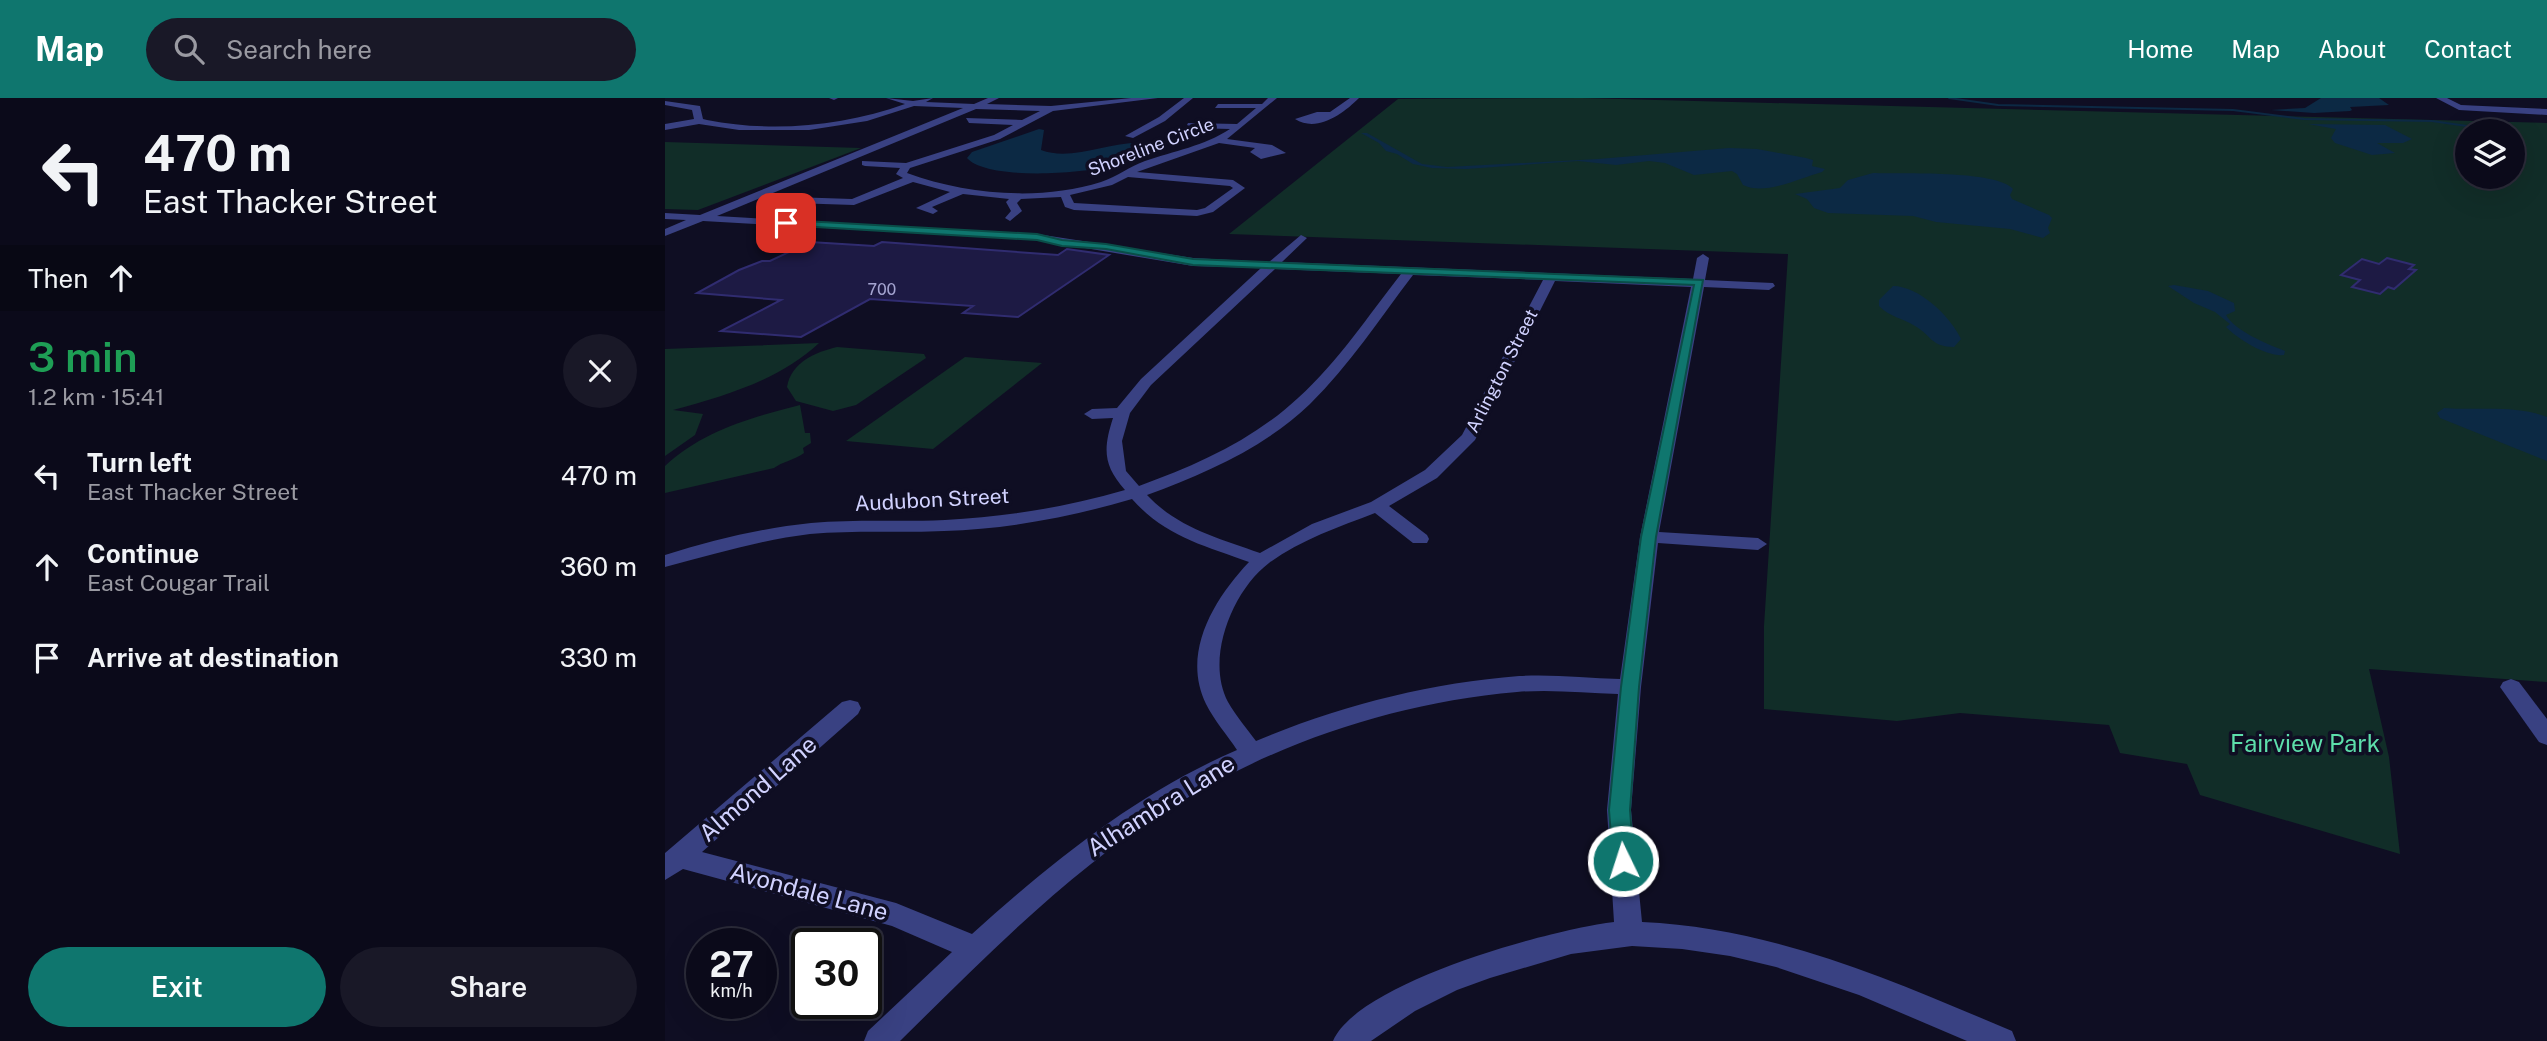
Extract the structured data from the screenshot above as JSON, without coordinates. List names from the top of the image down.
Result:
{
  "streets": {
    "street": [
      "Shoreline Circle",
      "Arlington Street",
      "Audubon Street",
      "Almond Lane",
      "Alhambra Lane",
      "Avondale Lane"
    ]
  },
  "crossings": [
    ["Arlington Street", "Alhambra Lane"],
    ["Almond Lane", "Avondale Lane"],
    ["Alhambra Lane", "Avondale Lane"]
  ],
  "parks": ["Fairview Park"],
  "house_numbers": ["700"],
  "page": {
    "header": "Map",
    "search": "Search here",
    "nav": [
      "Home",
      "Map",
      "About",
      "Contact"
    ],
    "turn": ["470 m", "East Thacker Street"],
    "then": "Then",
    "heading": ["3 min", "1.2 km · 15:41"],
    "list": [
      {
        "name": "Turn left",
        "note": "East Thacker Street",
        "value": "470 m"
      },
      {
        "name": "Continue",
        "note": "East Cougar Trail",
        "value": "360 m"
      },
      {
        "name": "Arrive at destination",
        "value": "330 m"
      }
    ],
    "speed": "27 km/h",
    "limit": "30",
    "buttons": ["Exit", "Share"]
  }
}
